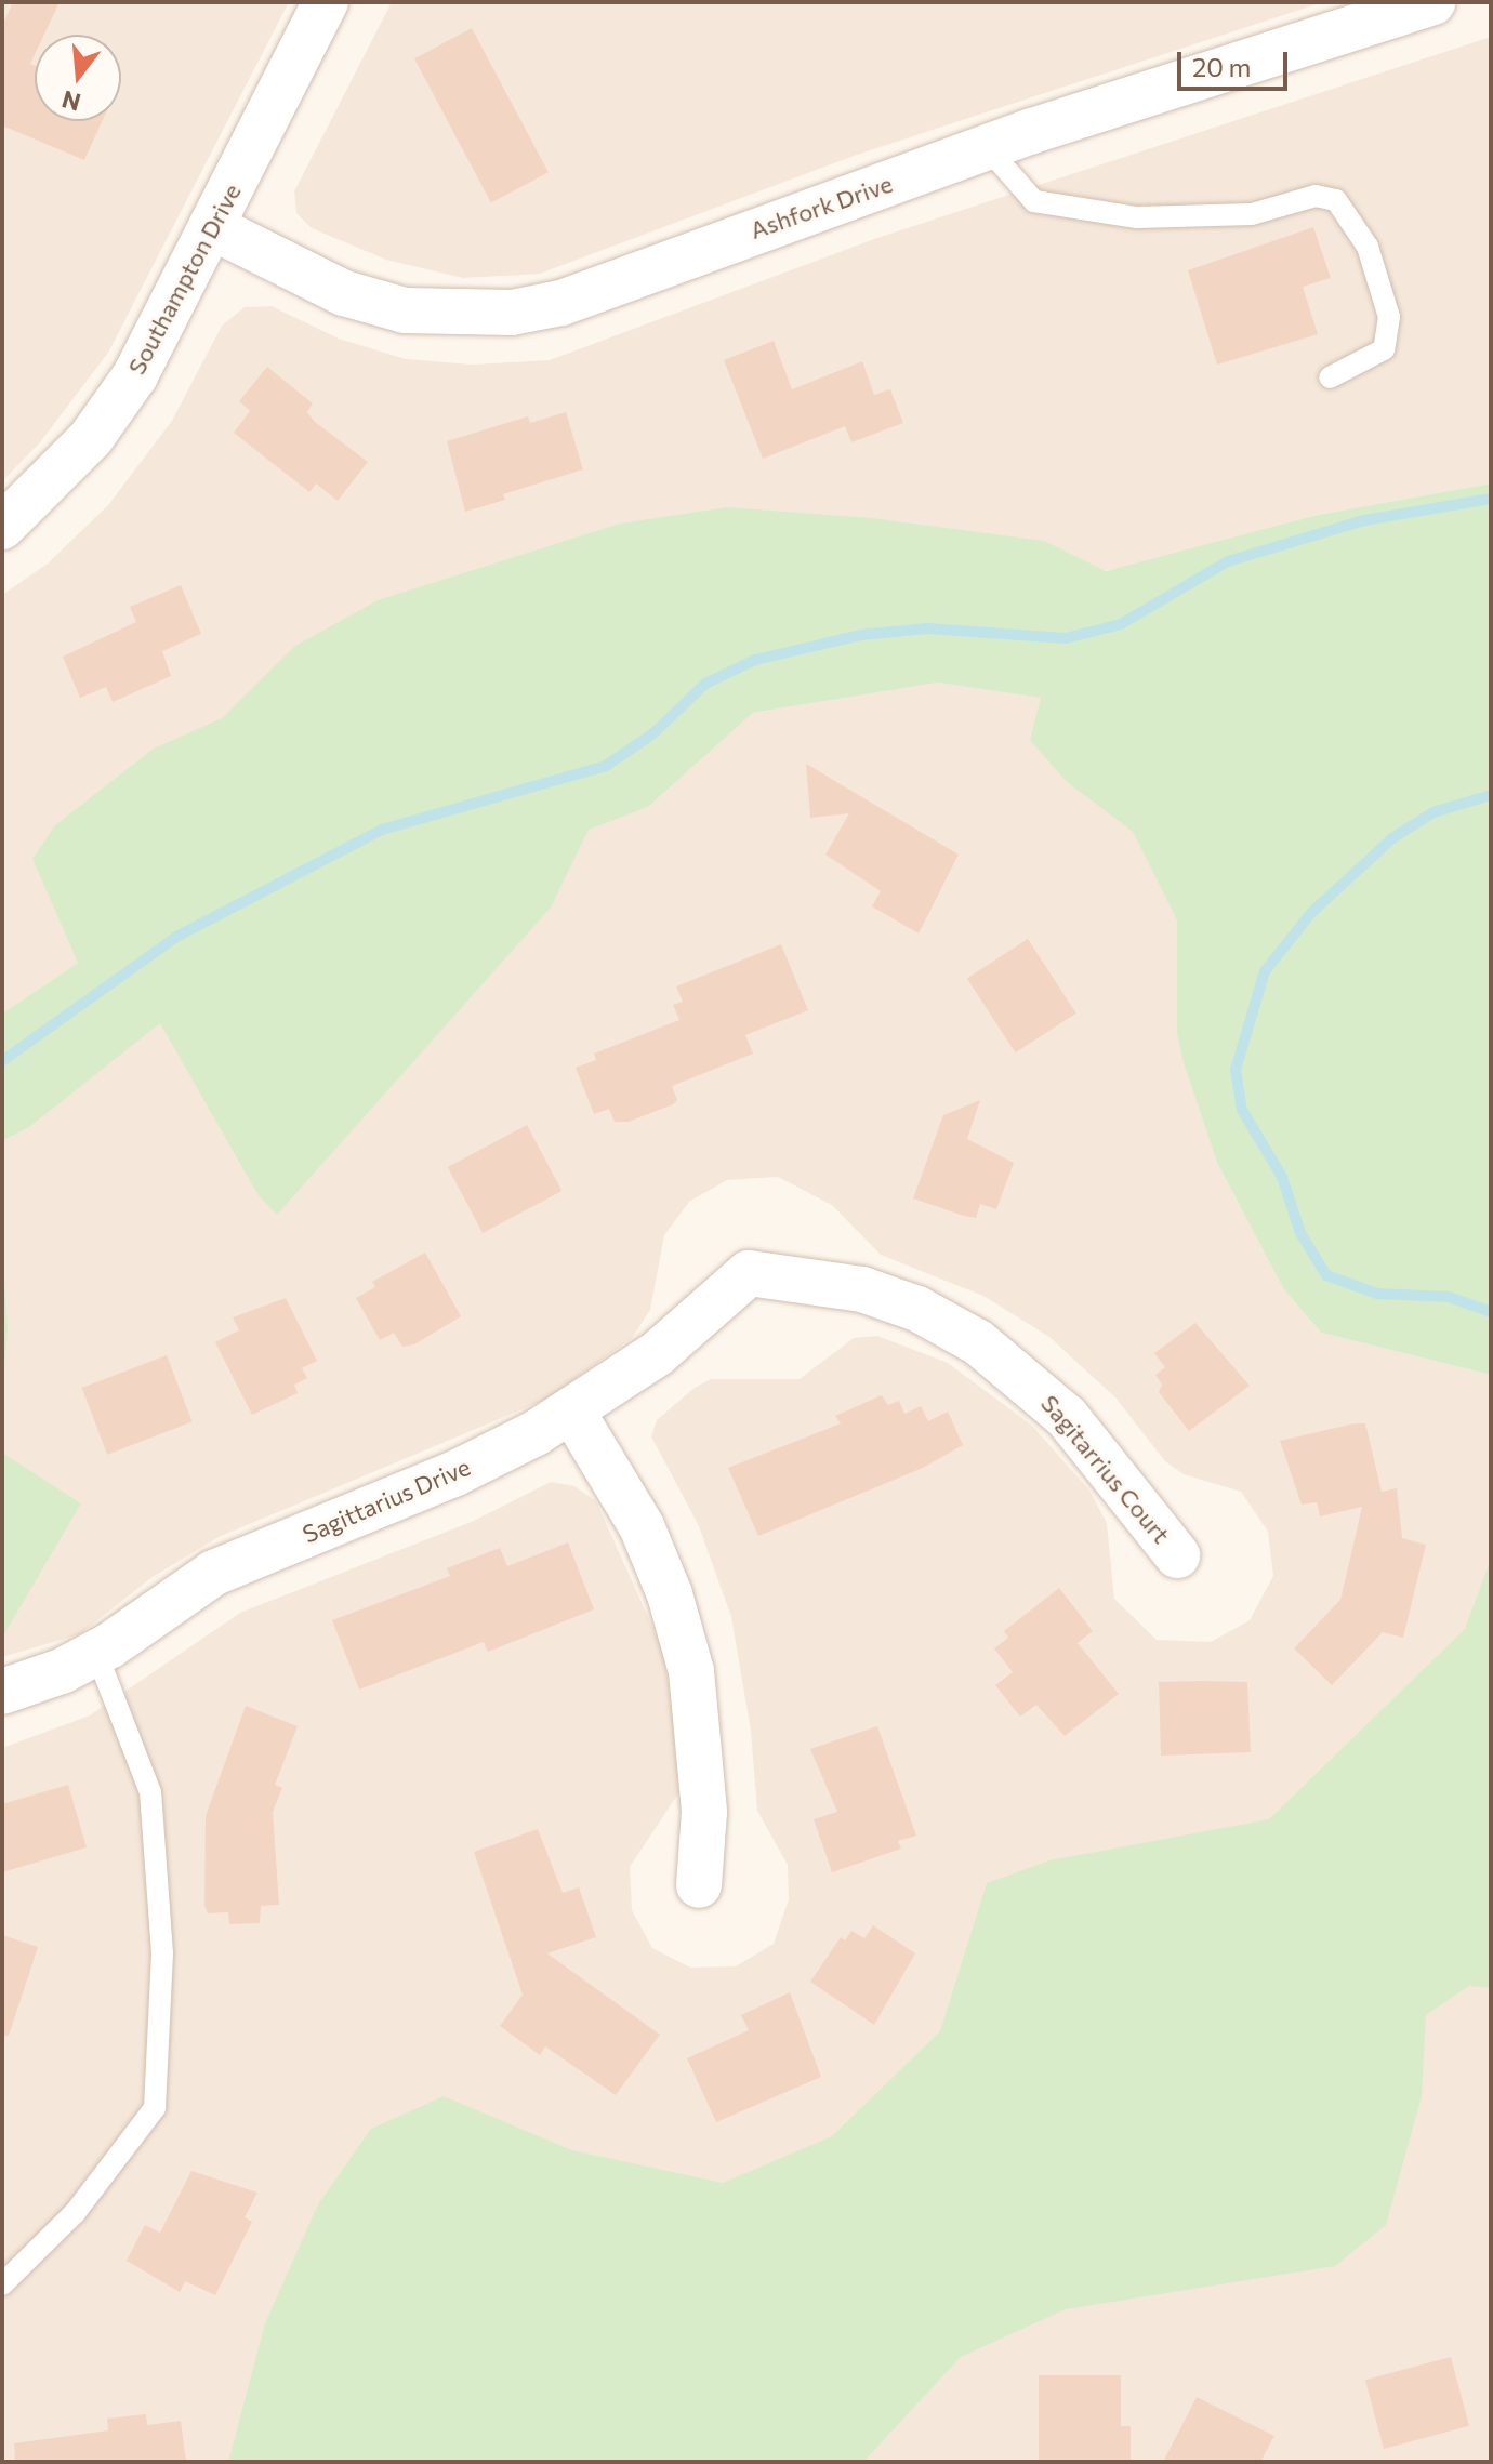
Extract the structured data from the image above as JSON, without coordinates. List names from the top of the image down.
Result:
{
  "streets": {
    "street": [
      "Ashfork Drive",
      "Southampton Drive",
      "Sagitarrius Court",
      "Sagittarius Drive"
    ]
  },
  "crossings": [
    ["Ashfork Drive", "Southampton Drive"],
    ["Sagitarrius Court", "Sagittarius Drive"]
  ],
  "scale_bar": "20 m",
  "north": "bottom"
}
